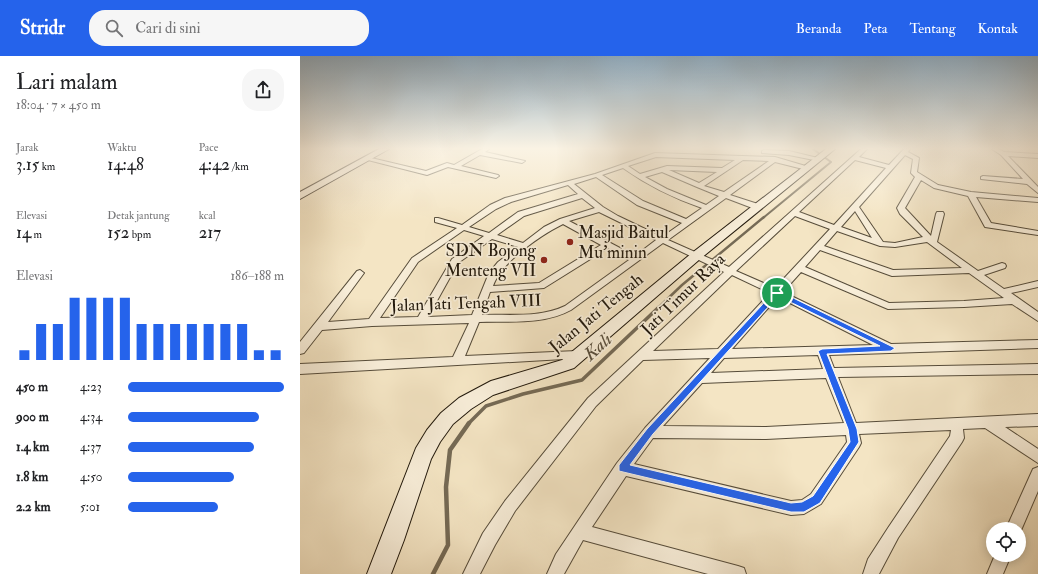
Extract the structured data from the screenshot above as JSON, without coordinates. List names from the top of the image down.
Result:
{
  "streets": {
    "street": ["Jati Timur Raya", "Jalan Jati Tengah VIII", "Jalan Jati Tengah"]
  },
  "water": ["Kali"],
  "places": ["Masjid Baitul Mu'minin", "SDN Bojong Menteng VII"],
  "page": {
    "header": "Stridr",
    "search": "Cari di sini",
    "nav": [
      "Beranda",
      "Peta",
      "Tentang",
      "Kontak"
    ],
    "heading": ["Lari malam", "18:04 · 7 × 450 m"],
    "stats": [
      ["Jarak", "3.15 km"],
      ["Waktu", "14:48"],
      ["Pace", "4:42 /km"],
      ["Elevasi", "14 m"],
      ["Detak jantung", "152 bpm"],
      ["kcal", "217"]
    ],
    "chart": ["Elevasi", "186–188 m"],
    "list": [
      {
        "name": "450 m",
        "note": "4:23"
      },
      {
        "name": "900 m",
        "note": "4:34"
      },
      {
        "name": "1.4 km",
        "note": "4:37"
      },
      {
        "name": "1.8 km",
        "note": "4:50"
      },
      {
        "name": "2.2 km",
        "note": "5:01"
      }
    ]
  }
}
